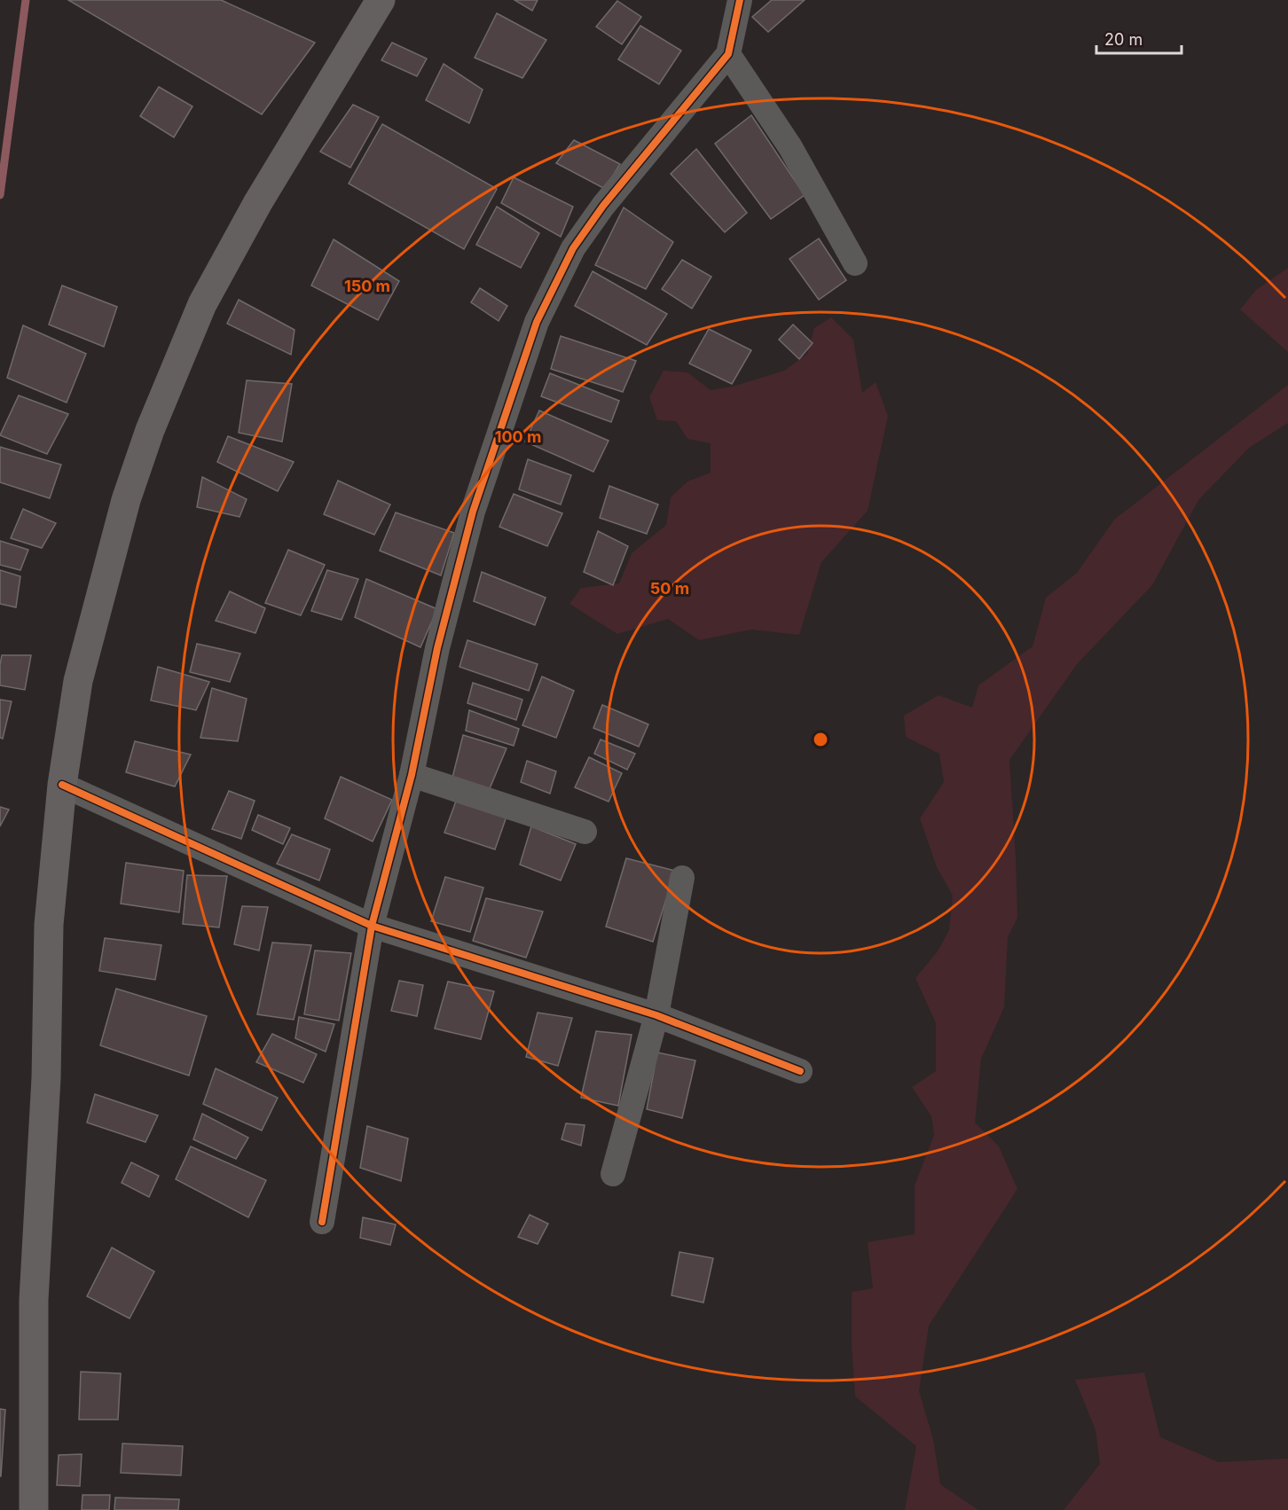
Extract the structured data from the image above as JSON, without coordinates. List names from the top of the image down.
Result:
{
  "scale_bar": "20 m",
  "rings": ["150 m", "100 m", "50 m"]
}
